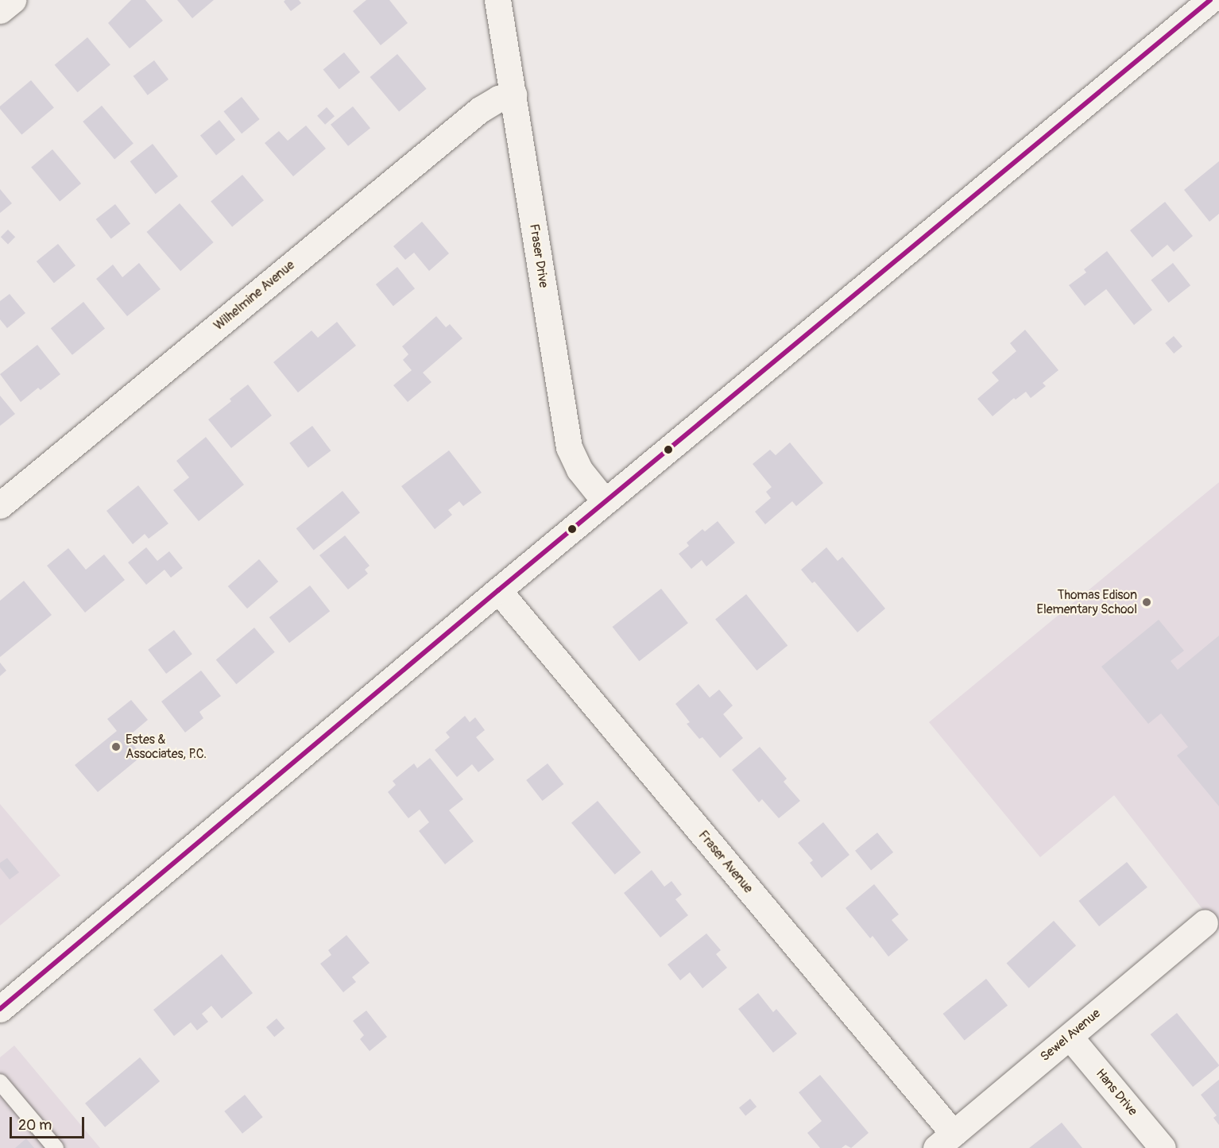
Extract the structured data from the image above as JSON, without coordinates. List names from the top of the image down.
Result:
{
  "streets": {
    "street": [
      "Fraser Drive",
      "Wilhelmine Avenue",
      "Fraser Avenue",
      "Sewel Avenue",
      "Hans Drive"
    ]
  },
  "crossings": [
    ["Fraser Drive", "Wilhelmine Avenue"],
    ["Fraser Avenue", "Sewel Avenue"],
    ["Sewel Avenue", "Hans Drive"]
  ],
  "places": ["Thomas Edison Elementary School", "Estes & Associates, P.C."],
  "scale_bar": "20 m"
}
